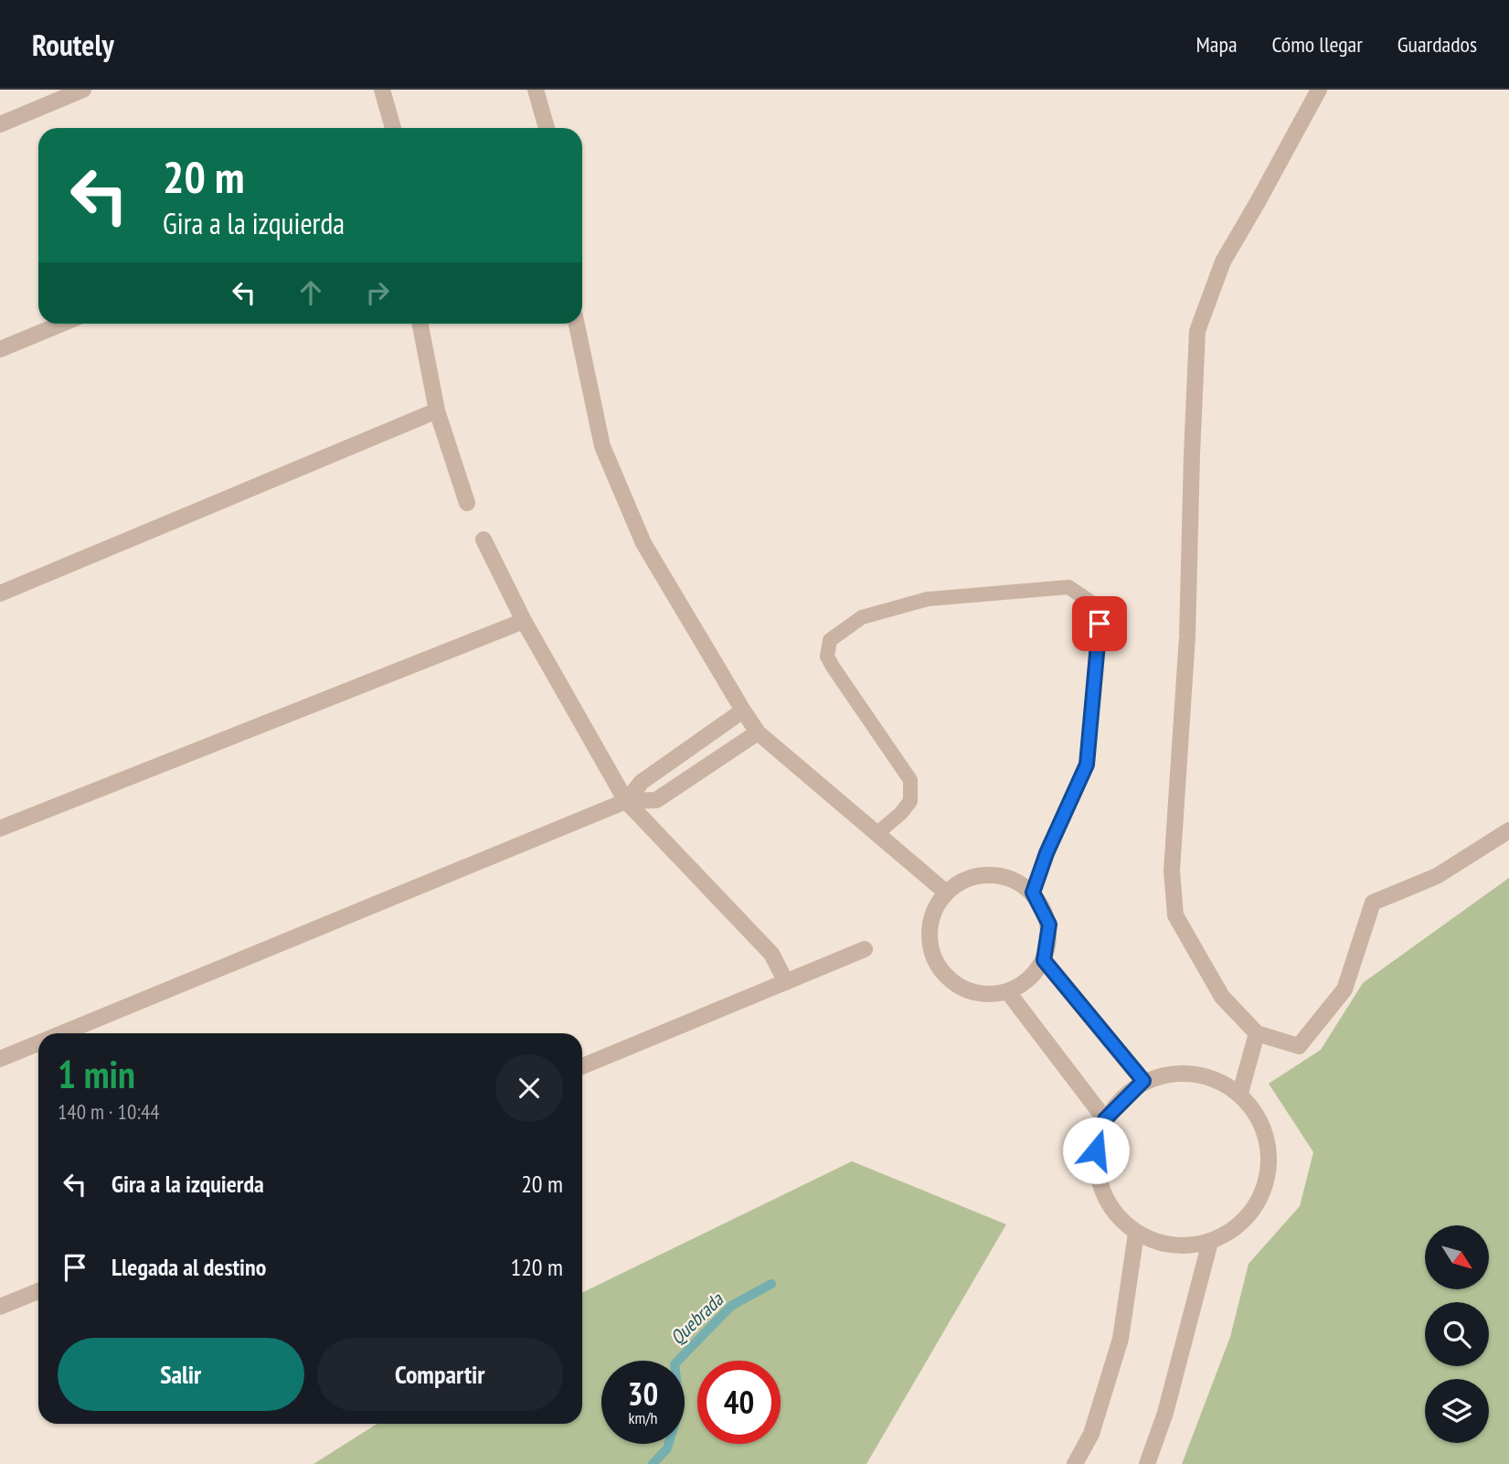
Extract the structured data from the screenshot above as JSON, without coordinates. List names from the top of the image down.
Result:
{
  "water": ["Quebrada"],
  "north": "bottom right",
  "page": {
    "header": "Routely",
    "nav": ["Mapa", "Cómo llegar", "Guardados"],
    "turn": ["20 m", "Gira a la izquierda"],
    "heading": ["1 min", "140 m · 10:44"],
    "list": [
      {
        "name": "Gira a la izquierda",
        "value": "20 m"
      },
      {
        "name": "Llegada al destino",
        "value": "120 m"
      }
    ],
    "buttons": ["Salir", "Compartir"],
    "speed": "30 km/h",
    "limit": "40"
  }
}
